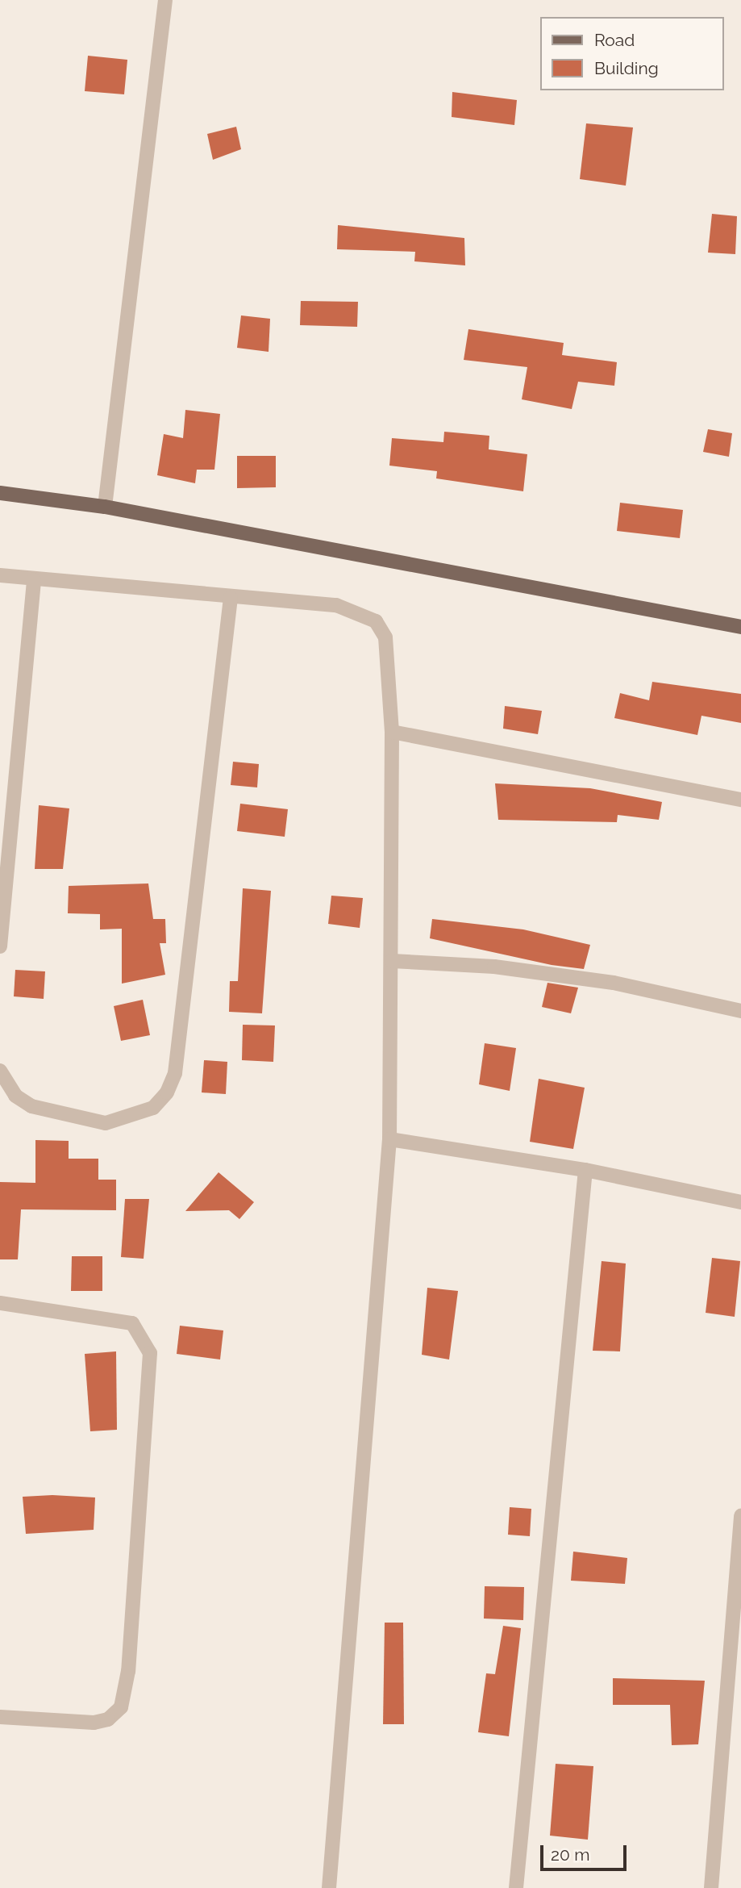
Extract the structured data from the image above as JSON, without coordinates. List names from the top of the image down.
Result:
{
  "legend": ["Road", "Building"],
  "scale_bar": "20 m"
}
